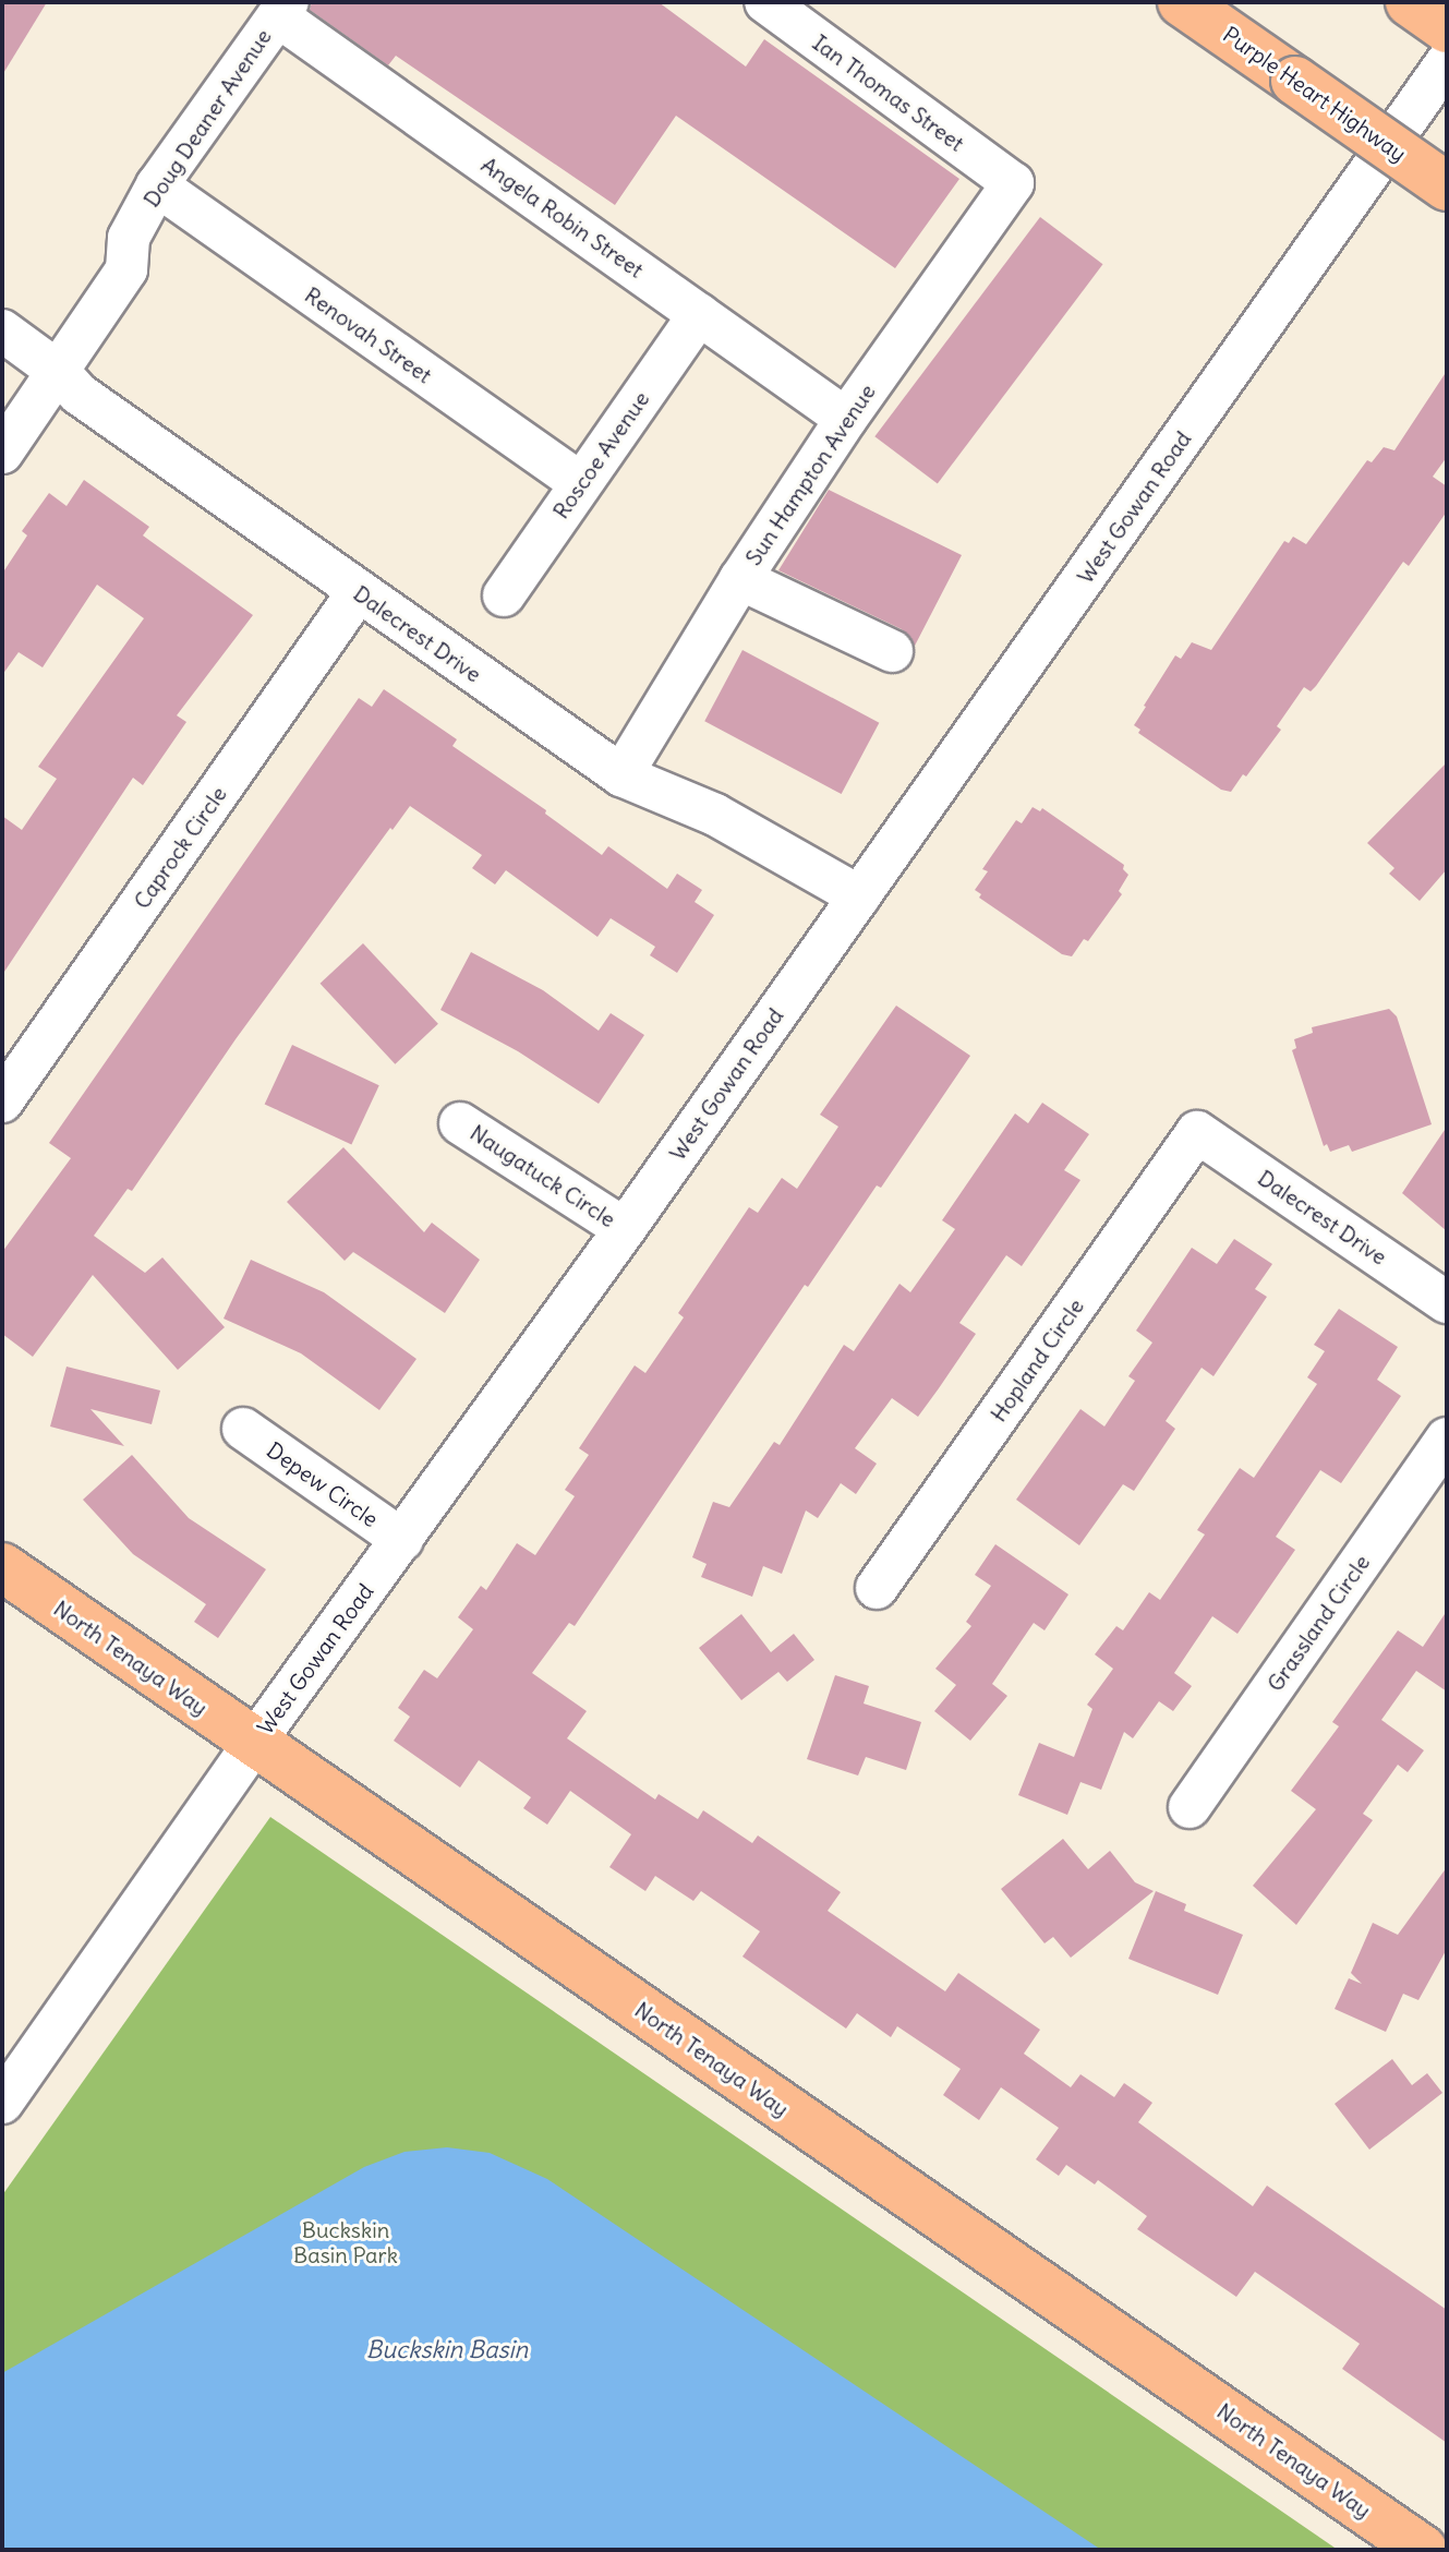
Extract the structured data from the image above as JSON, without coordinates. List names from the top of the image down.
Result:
{
  "streets": {
    "main road": ["Purple Heart Highway", "North Tenaya Way"],
    "street": [
      "Ian Thomas Street",
      "Doug Deaner Avenue",
      "Angela Robin Street",
      "Renovah Street",
      "Roscoe Avenue",
      "Sun Hampton Avenue",
      "West Gowan Road",
      "Dalecrest Drive",
      "Caprock Circle",
      "Naugatuck Circle",
      "Hopland Circle",
      "Depew Circle",
      "Grassland Circle"
    ]
  },
  "crossings": [
    ["Ian Thomas Street", "Sun Hampton Avenue"],
    ["Doug Deaner Avenue", "Angela Robin Street"],
    ["Doug Deaner Avenue", "Renovah Street"],
    ["Doug Deaner Avenue", "Dalecrest Drive"],
    ["Angela Robin Street", "Roscoe Avenue"],
    ["Angela Robin Street", "Sun Hampton Avenue"],
    ["Renovah Street", "Roscoe Avenue"],
    ["Sun Hampton Avenue", "Dalecrest Drive"],
    ["West Gowan Road", "Dalecrest Drive"],
    ["West Gowan Road", "Naugatuck Circle"],
    ["West Gowan Road", "Depew Circle"],
    ["West Gowan Road", "North Tenaya Way"],
    ["Dalecrest Drive", "Caprock Circle"],
    ["Dalecrest Drive", "Hopland Circle"]
  ],
  "water": ["Buckskin Basin"],
  "parks": ["Buckskin Basin Park"]
}
